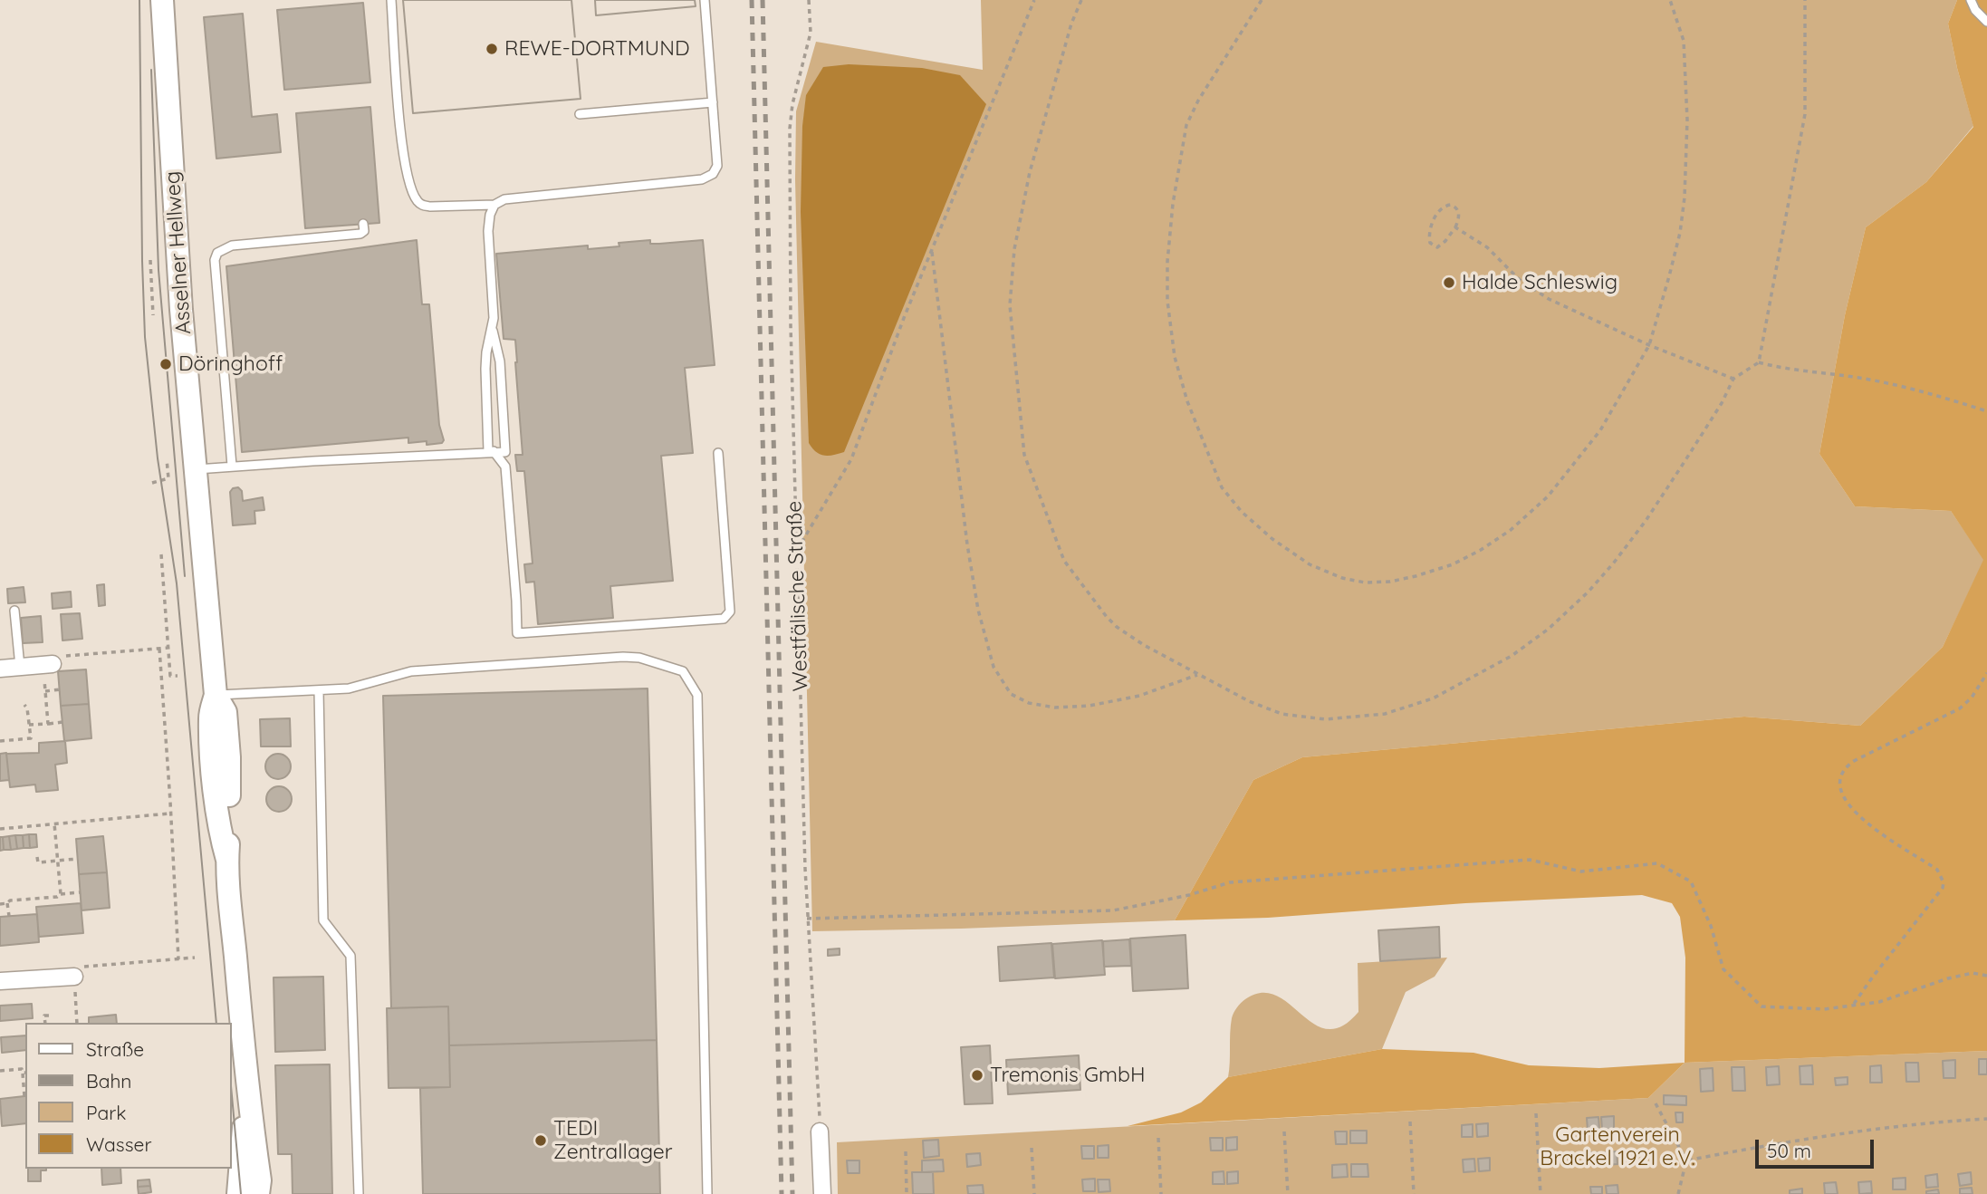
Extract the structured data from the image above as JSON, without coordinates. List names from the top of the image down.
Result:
{
  "streets": {
    "main road": ["Asselner Hellweg"],
    "path": ["Westfälische Straße"]
  },
  "parks": ["Gartenverein Brackel 1921 e.V."],
  "places": [
    "REWE-DORTMUND",
    "Halde Schleswig",
    "Döringhoff",
    "Tremonis GmbH",
    "TEDI Zentrallager"
  ],
  "legend": [
    "Straße",
    "Bahn",
    "Park",
    "Wasser"
  ],
  "scale_bar": "50 m"
}
